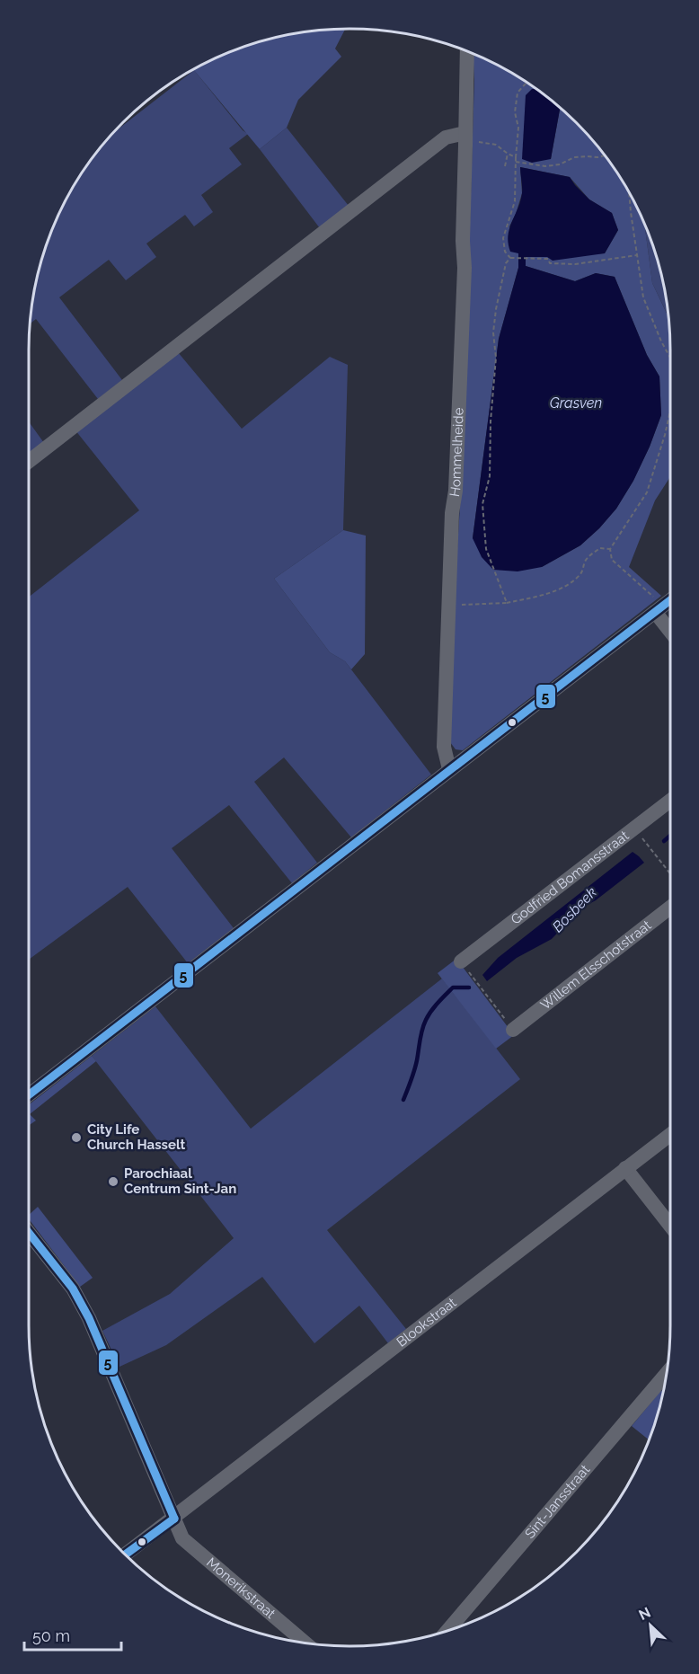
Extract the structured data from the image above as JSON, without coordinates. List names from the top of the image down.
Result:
{
  "streets": {
    "street": [
      "Hommelheide",
      "Godfried Bomansstraat",
      "Willem Elsschotstraat",
      "Blookstraat",
      "Sint-Jansstraat",
      "Monerikstraat"
    ]
  },
  "crossings": [
    ["Blookstraat", "Monerikstraat"]
  ],
  "water": ["Grasven", "Bosbeek"],
  "places": ["City Life Church Hasselt", "Parochiaal Centrum Sint-Jan"],
  "lines": ["transit line 5"],
  "scale_bar": "50 m",
  "north": "top left"
}
